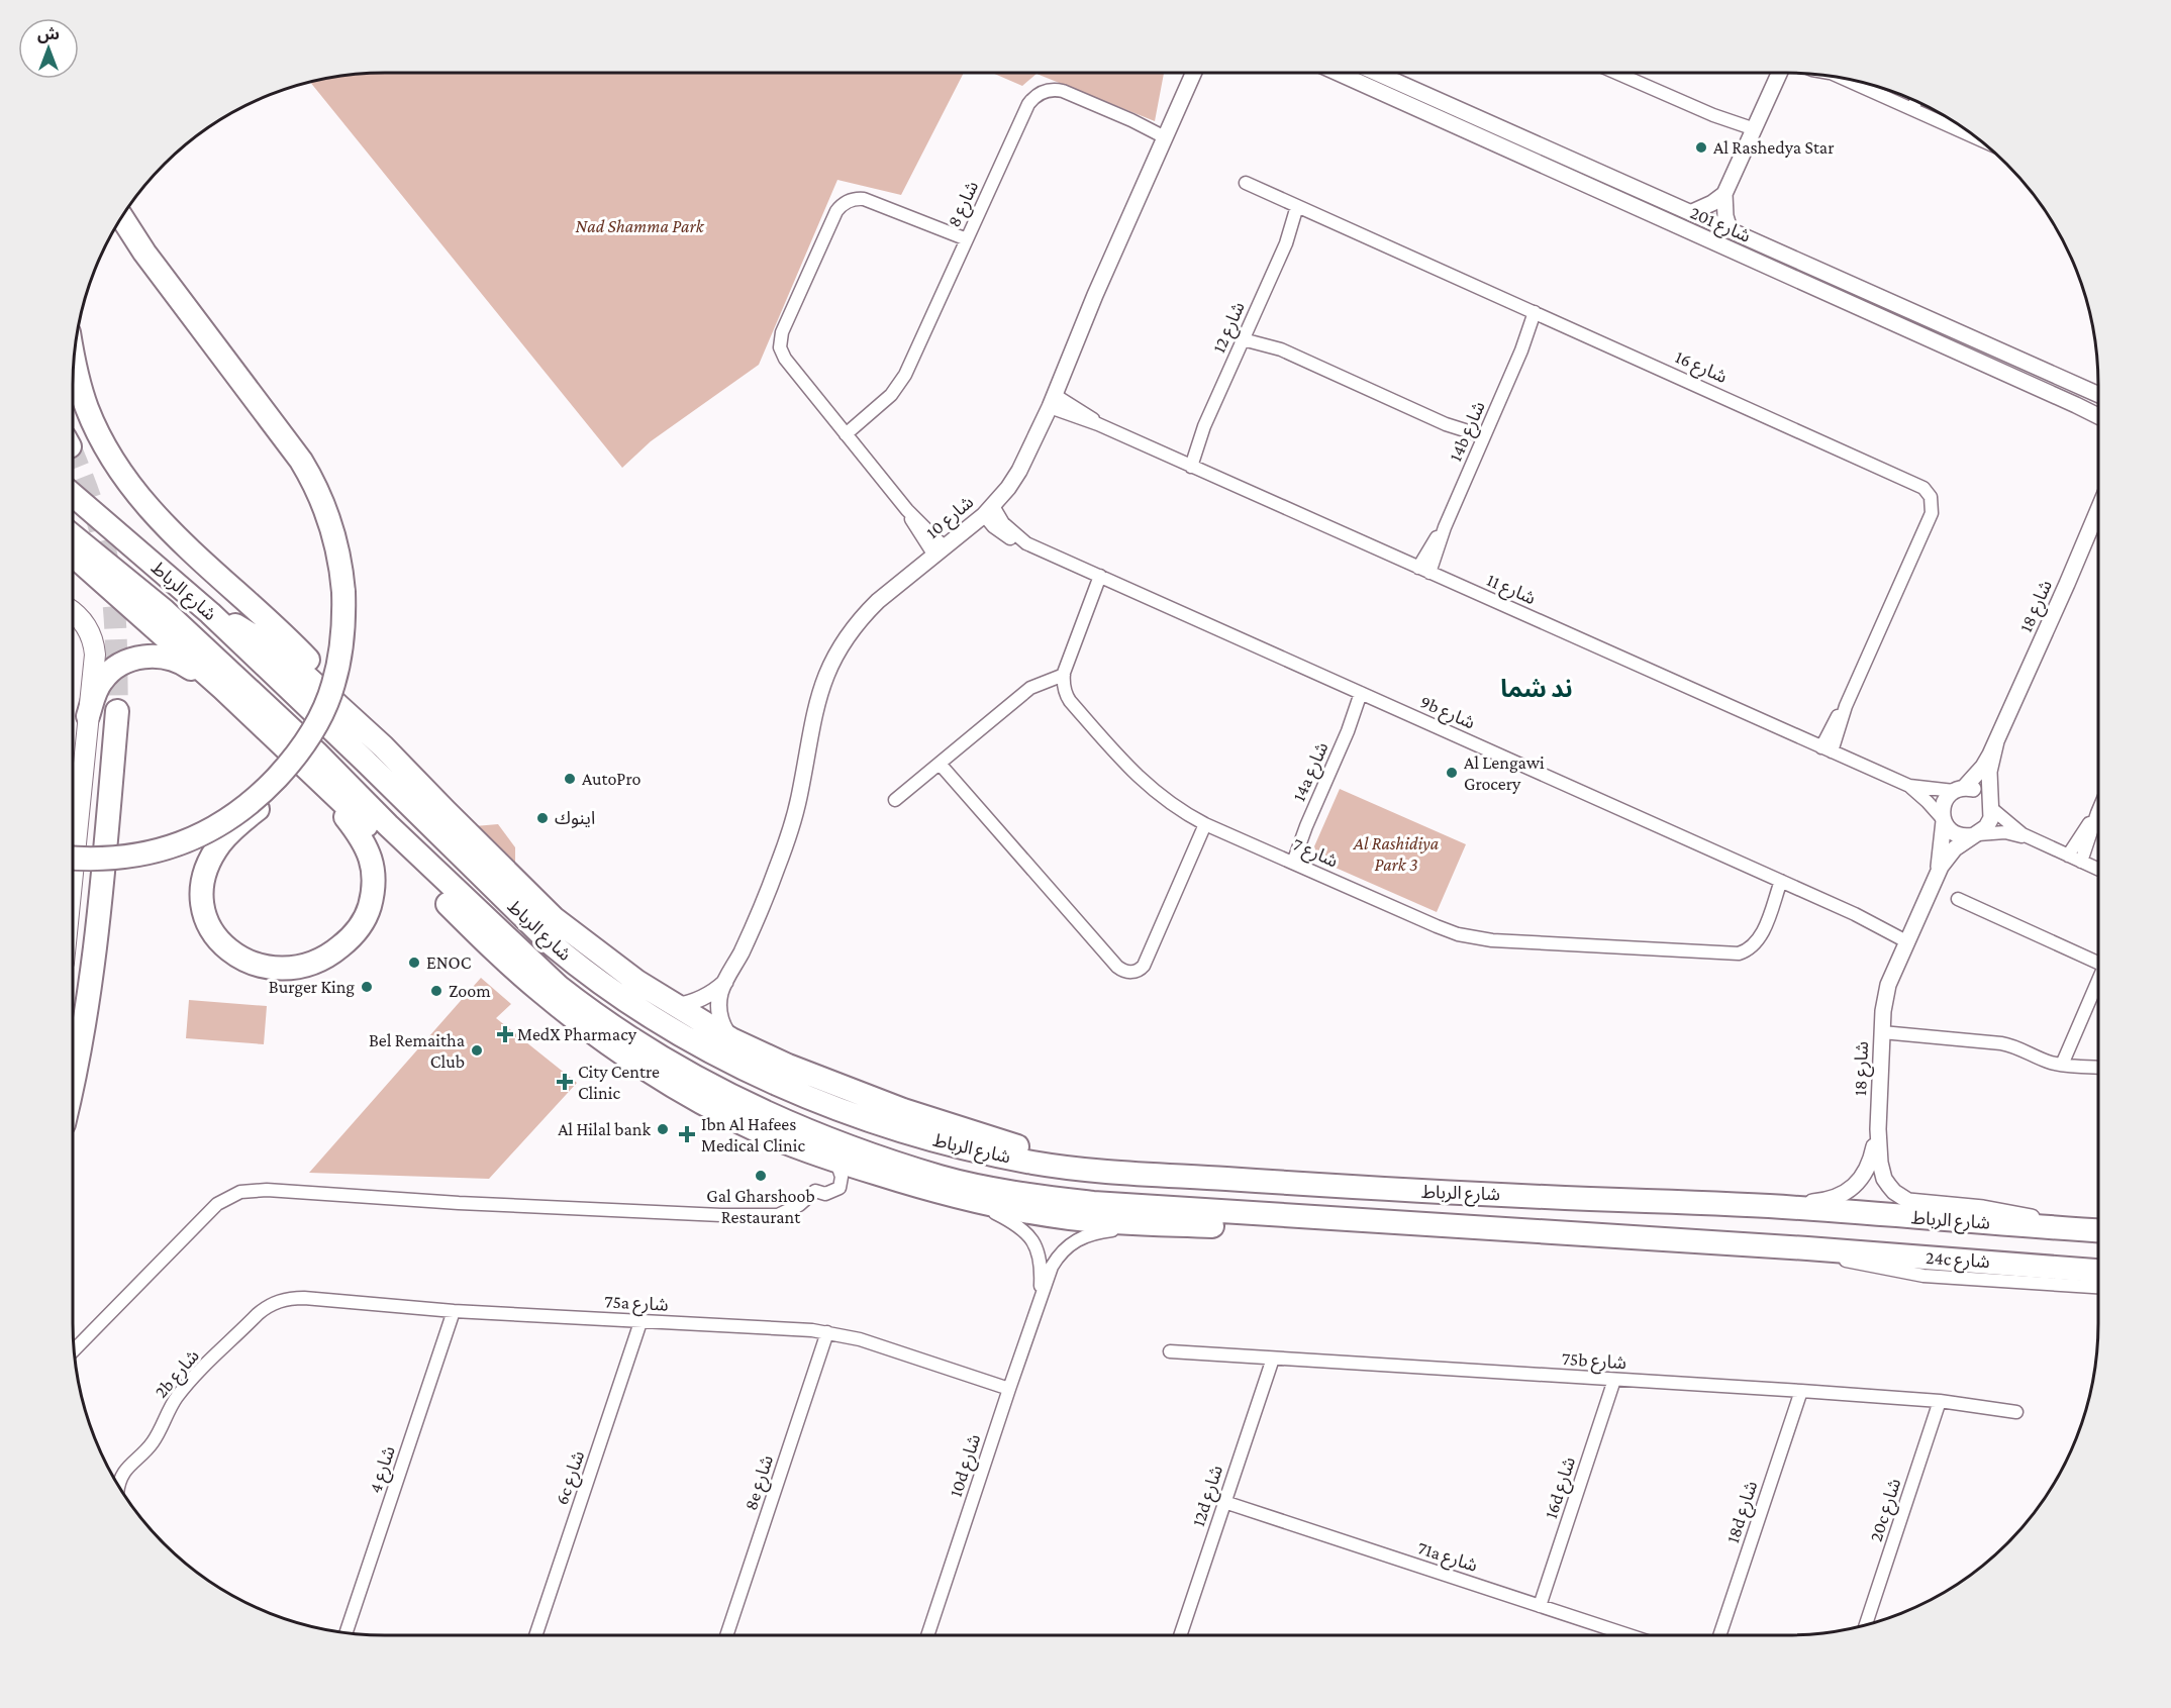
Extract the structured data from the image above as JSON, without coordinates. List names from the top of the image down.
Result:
{
  "streets": {
    "highway": ["شارع الرباط"],
    "street": [
      "شارع 8",
      "شارع 201",
      "شارع 12",
      "شارع 16",
      "14b شارع",
      "شارع 10",
      "شارع 11",
      "شارع 18",
      "9b شارع",
      "14a شارع",
      "شارع 7",
      "24c شارع",
      "75a شارع",
      "75b شارع",
      "2b شارع",
      "10d شارع",
      "شارع 4",
      "6c شارع",
      "8e شارع",
      "16d شارع",
      "12d شارع",
      "20c شارع",
      "18d شارع",
      "71a شارع"
    ]
  },
  "crossings": [
    ["شارع 8", "شارع 10"],
    ["شارع 12", "شارع 16"],
    ["شارع 12", "شارع 11"],
    ["شارع 16", "14b شارع"],
    ["شارع 16", "شارع 11"],
    ["14b شارع", "شارع 11"],
    ["شارع 10", "شارع 11"],
    ["شارع 10", "9b شارع"],
    ["شارع 11", "شارع 18"],
    ["شارع الرباط", "شارع 18"],
    ["شارع الرباط", "24c شارع"],
    ["شارع 18", "9b شارع"],
    ["9b شارع", "14a شارع"],
    ["9b شارع", "شارع 7"],
    ["14a شارع", "شارع 7"],
    ["75a شارع", "2b شارع"],
    ["75a شارع", "10d شارع"],
    ["75a شارع", "شارع 4"],
    ["75a شارع", "6c شارع"],
    ["75a شارع", "8e شارع"],
    ["75b شارع", "16d شارع"],
    ["75b شارع", "12d شارع"],
    ["75b شارع", "20c شارع"],
    ["75b شارع", "18d شارع"],
    ["16d شارع", "71a شارع"],
    ["12d شارع", "71a شارع"]
  ],
  "districts": ["ند شما"],
  "parks": ["Nad Shamma Park", "Al Rashidiya Park 3"],
  "places": {
    "other": [
      "Al Rashedya Star",
      "Al Lengawi Grocery",
      "AutoPro",
      "اينوك",
      "ENOC",
      "Burger King",
      "Zoom",
      "Bel Remaitha Club",
      "Al Hilal bank",
      "Gal Gharshoob Restaurant"
    ],
    "health": ["MedX Pharmacy", "City Centre Clinic", "Ibn Al Hafees Medical Clinic"]
  },
  "north": "top"
}
